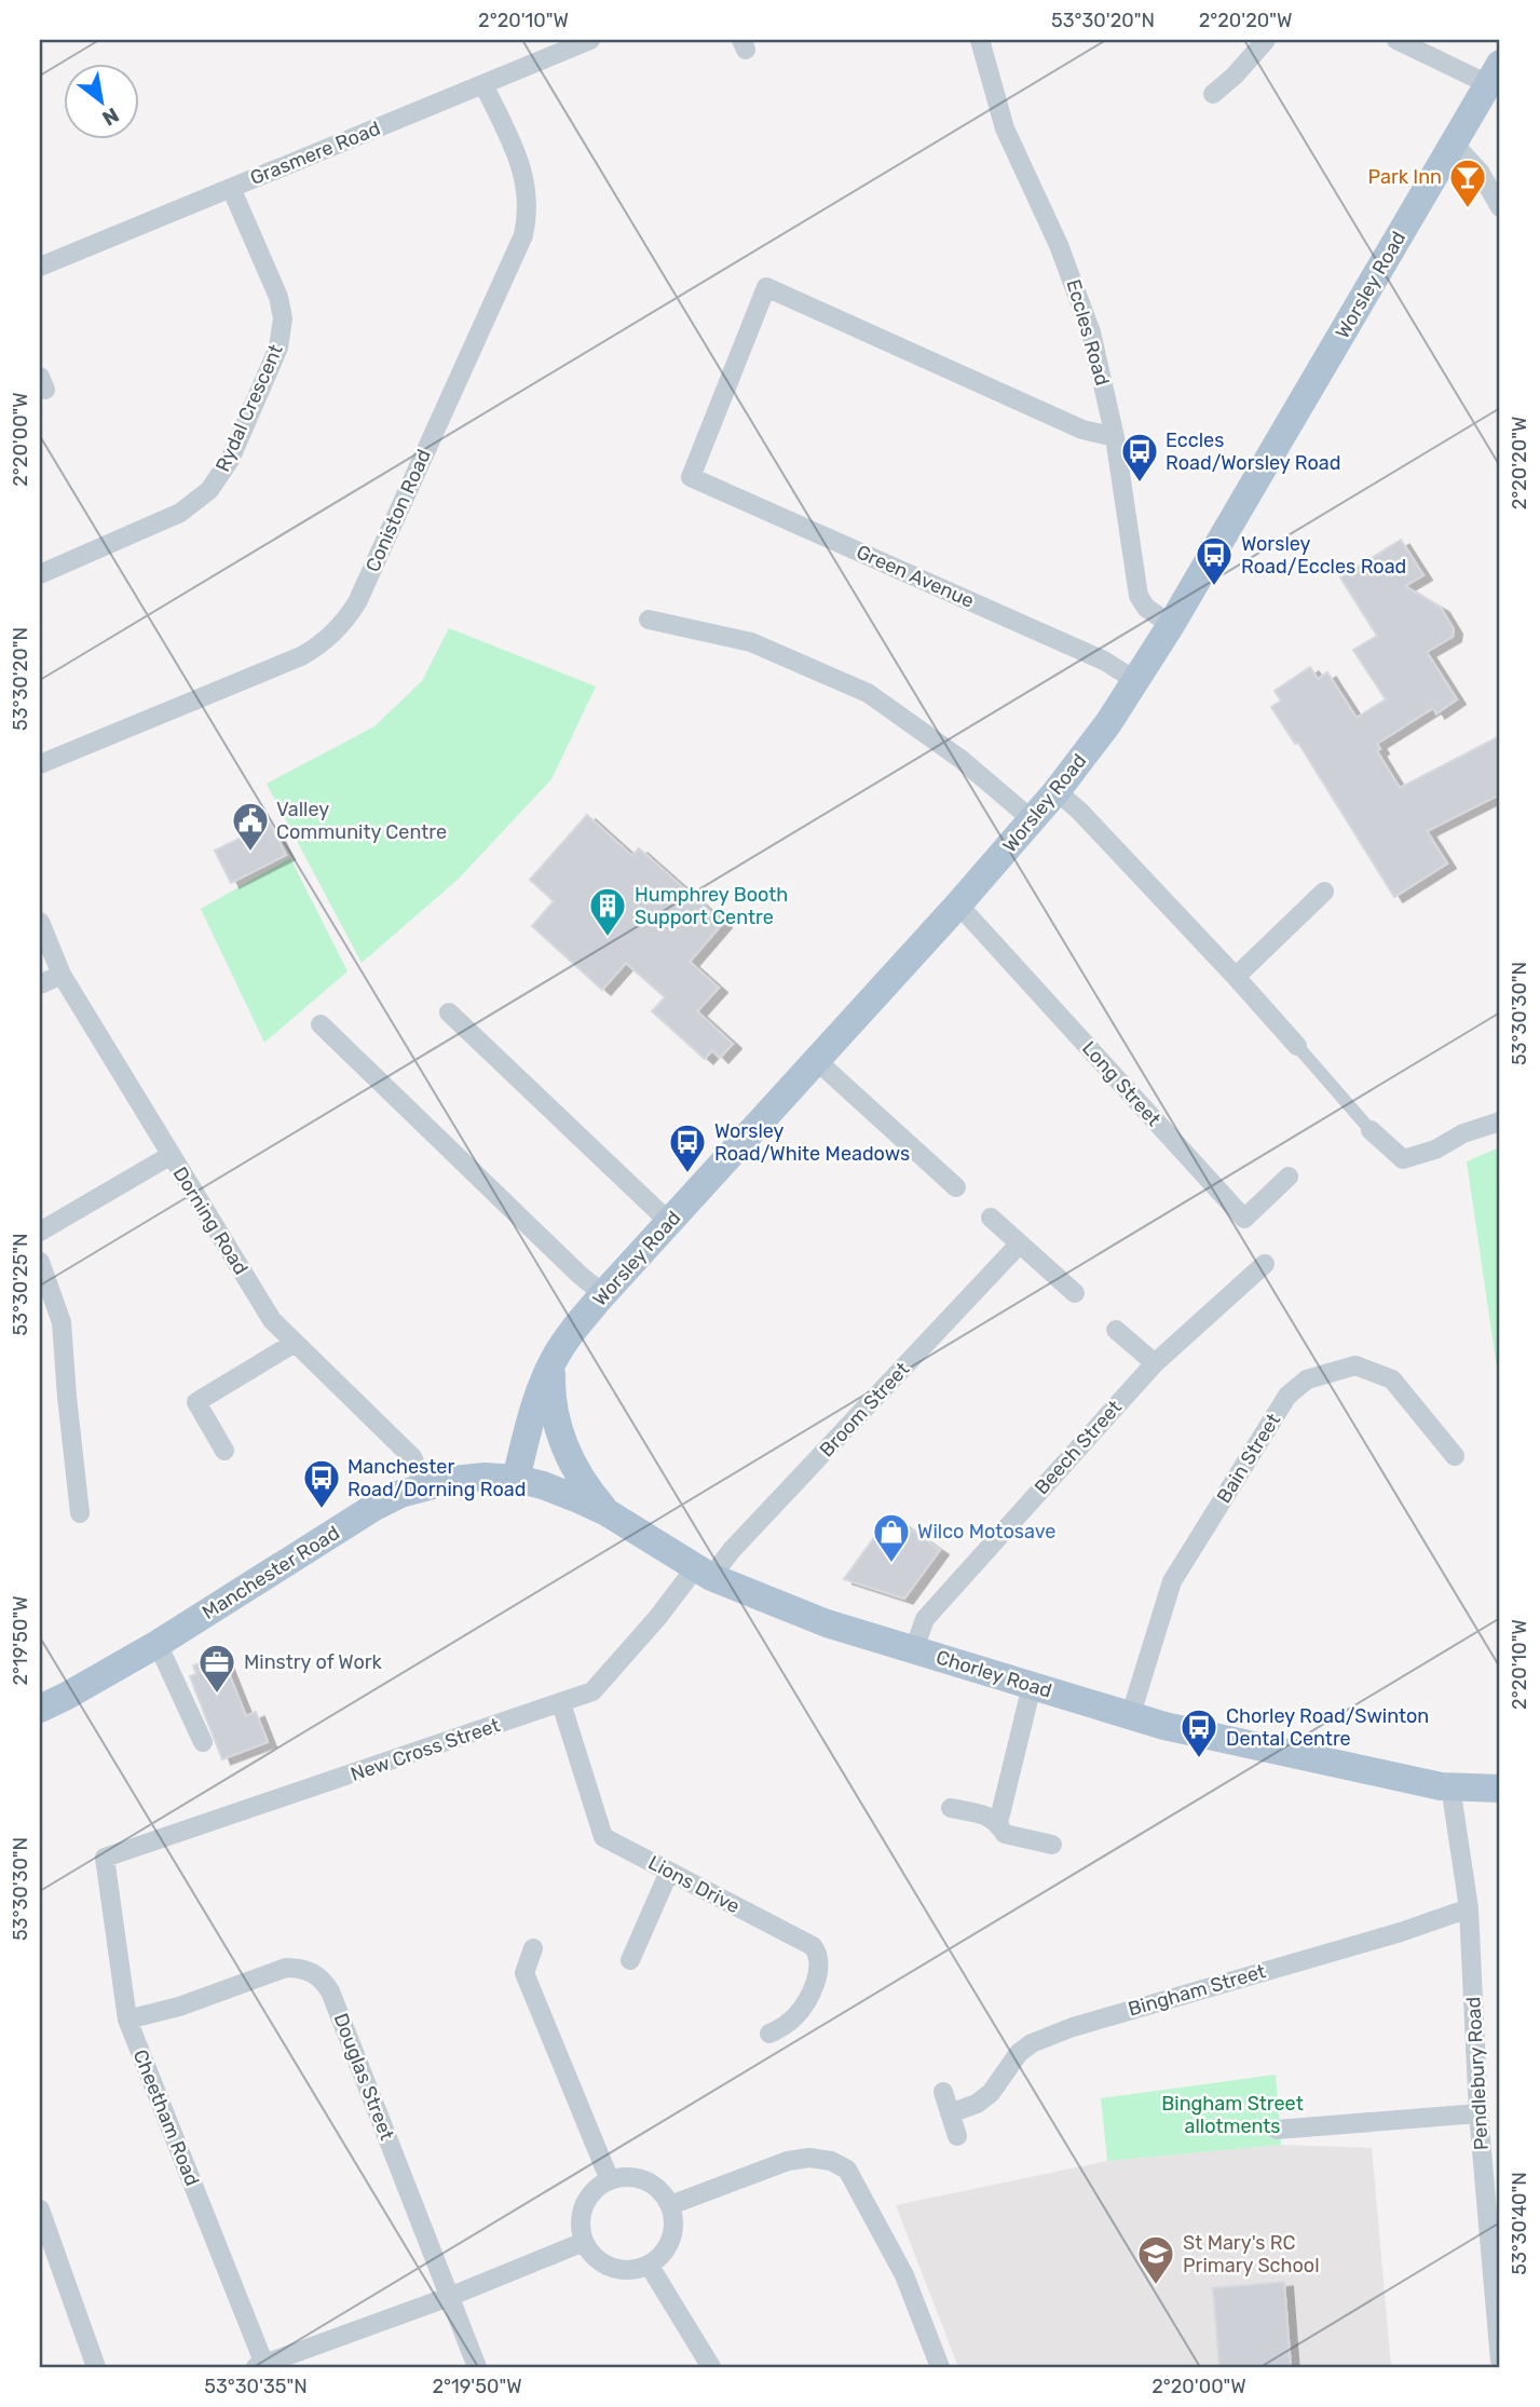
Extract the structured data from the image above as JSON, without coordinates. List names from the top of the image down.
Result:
{
  "streets": {
    "main road": ["Worsley Road", "Manchester Road", "Chorley Road"],
    "street": [
      "Grasmere Road",
      "Eccles Road",
      "Rydal Crescent",
      "Coniston Road",
      "Green Avenue",
      "Long Street",
      "Dorning Road",
      "Broom Street",
      "Beech Street",
      "Bain Street",
      "New Cross Street",
      "Lions Drive",
      "Bingham Street",
      "Pendlebury Road",
      "Douglas Street",
      "Cheetham Road"
    ]
  },
  "crossings": [
    ["Grasmere Road", "Rydal Crescent"],
    ["Grasmere Road", "Coniston Road"],
    ["Worsley Road", "Eccles Road"],
    ["Worsley Road", "Green Avenue"],
    ["Worsley Road", "Long Street"],
    ["Worsley Road", "Manchester Road"],
    ["Worsley Road", "Chorley Road"],
    ["Eccles Road", "Green Avenue"],
    ["Dorning Road", "Manchester Road"],
    ["Broom Street", "Chorley Road"],
    ["Broom Street", "New Cross Street"],
    ["Beech Street", "Chorley Road"],
    ["Bain Street", "Chorley Road"],
    ["Manchester Road", "Chorley Road"],
    ["Chorley Road", "New Cross Street"],
    ["Chorley Road", "Pendlebury Road"],
    ["New Cross Street", "Lions Drive"],
    ["New Cross Street", "Cheetham Road"],
    ["Bingham Street", "Pendlebury Road"],
    ["Douglas Street", "Cheetham Road"]
  ],
  "parks": ["Bingham Street allotments"],
  "places": {
    "bar": ["Park Inn"],
    "bus stop": [
      "Eccles Road/Worsley Road",
      "Worsley Road/Eccles Road",
      "Worsley Road/White Meadows",
      "Manchester Road/Dorning Road",
      "Chorley Road/Swinton Dental Centre"
    ],
    "public building": ["Valley Community Centre"],
    "building": ["Humphrey Booth Support Centre"],
    "shop": ["Wilco Motosave"],
    "office": ["Minstry of Work"],
    "school or university": ["St Mary's RC Primary School"]
  },
  "north": "bottom right",
  "coordinates": [
    "2°20'10\"W",
    "53°30'20\"N",
    "2°20'20\"W",
    "2°20'00\"W",
    "53°30'30\"N",
    "53°30'25\"N",
    "2°19'50\"W",
    "53°30'40\"N",
    "53°30'35\"N"
  ]
}
